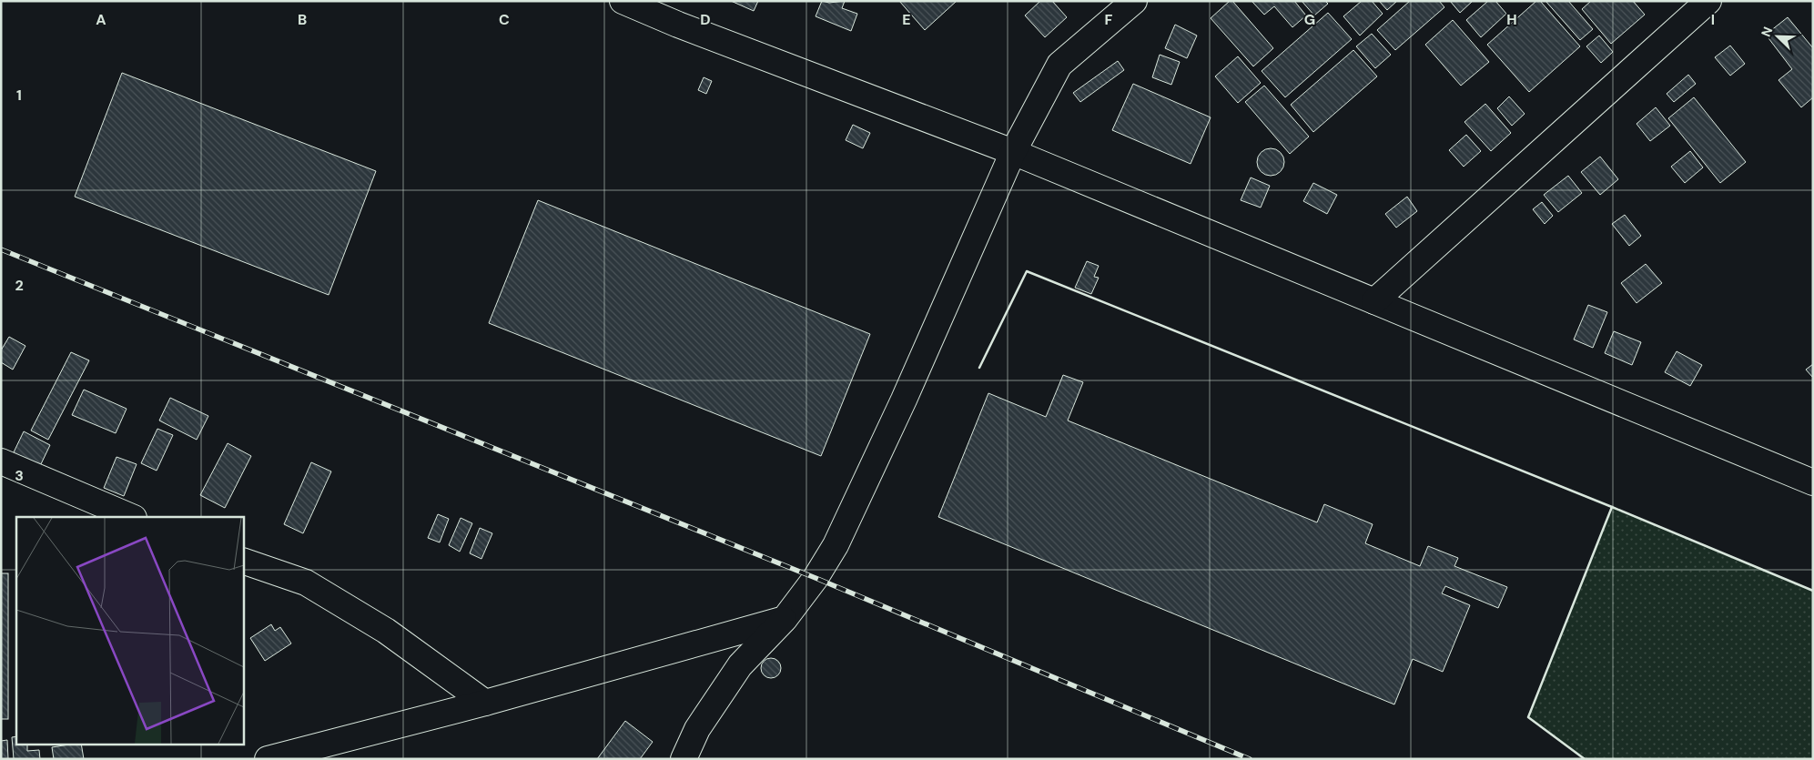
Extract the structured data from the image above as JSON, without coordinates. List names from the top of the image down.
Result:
{
  "north": "top left",
  "grid": {
    "columns": [
      "A",
      "B",
      "C",
      "D",
      "E",
      "F",
      "G",
      "H",
      "I"
    ],
    "rows": ["1", "2", "3"]
  }
}
